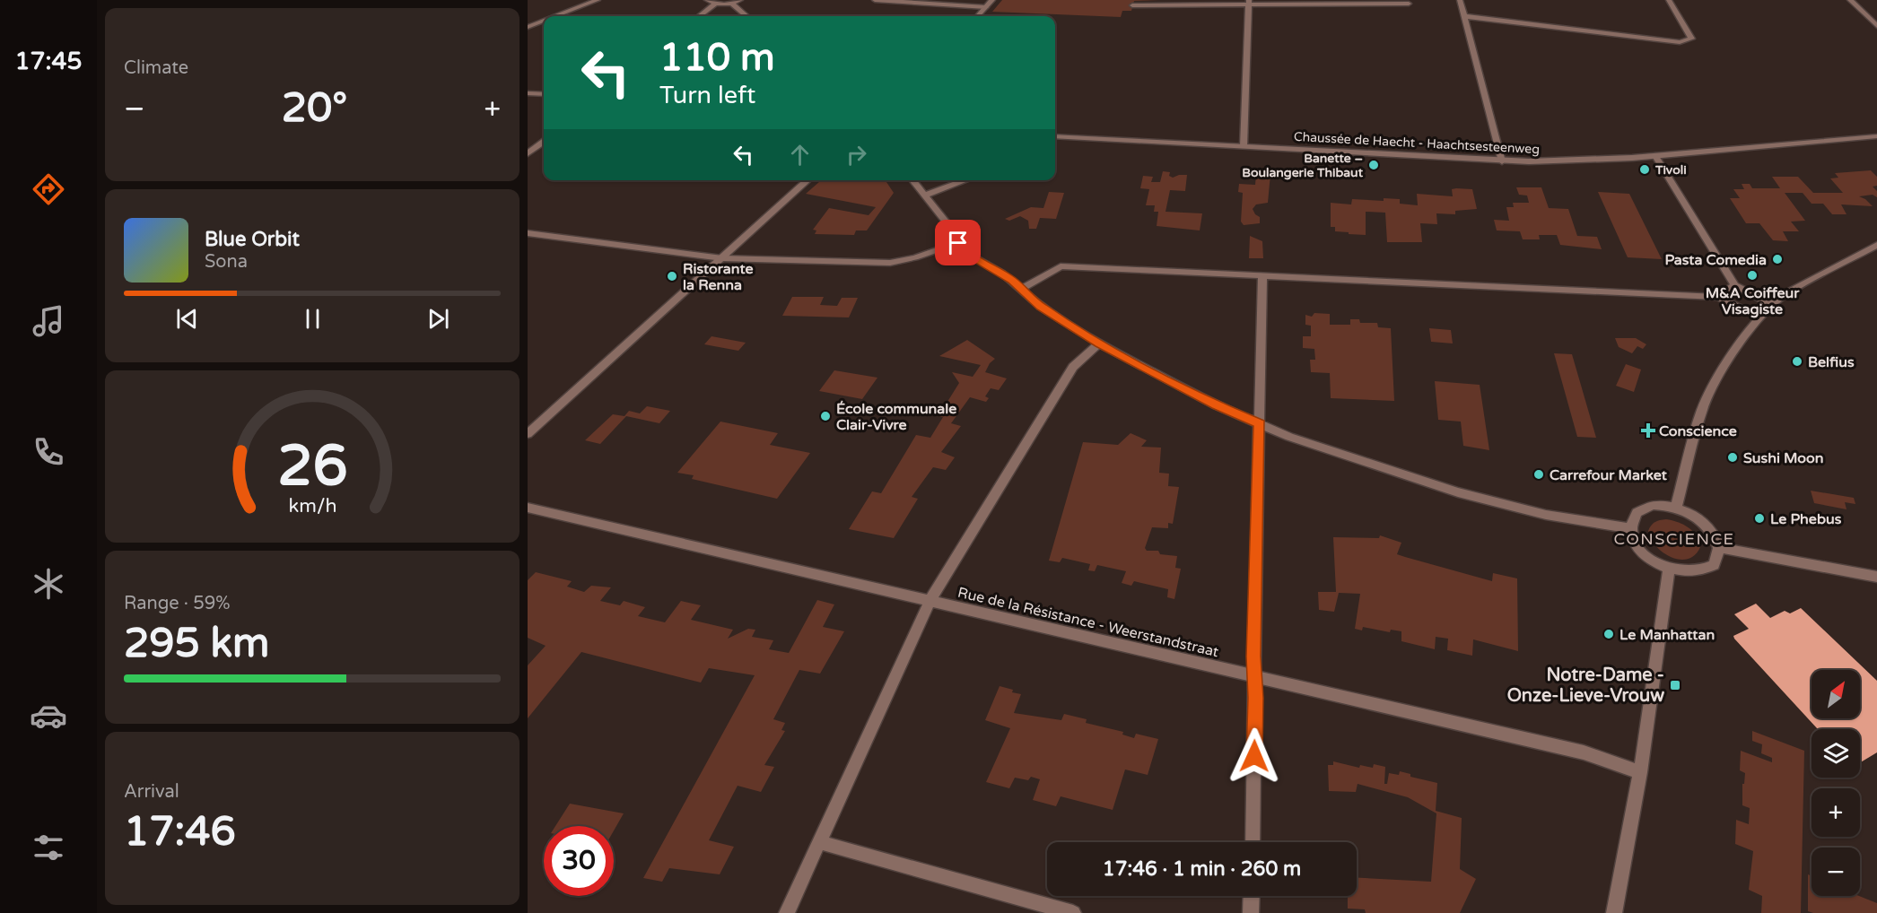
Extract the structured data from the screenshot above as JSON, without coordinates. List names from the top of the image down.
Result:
{
  "streets": {
    "street": ["Chaussée de Haecht - Haachtsesteenweg", "Rue de la Résistance - Weerstandstraat"]
  },
  "districts": ["CONSCIENCE"],
  "places": {
    "other": [
      "Banette – Boulangerie Thibaut",
      "Tivoli",
      "Pasta Comedia",
      "M&A Coiffeur Visagiste",
      "Ristorante la Renna",
      "Belfius",
      "École communale Clair-Vivre",
      "Sushi Moon",
      "Carrefour Market",
      "Le Phebus",
      "Le Manhattan"
    ],
    "health": ["Conscience"],
    "transit": ["Notre-Dame - Onze-Lieve-Vrouw"]
  },
  "north": "top right",
  "page": {
    "tabs": "17:45",
    "tile": [
      "Climate",
      ["Range · 59%", "295 km"],
      ["Arrival", "17:46"]
    ],
    "turn": ["110 m", "Turn left"],
    "heat": ["−", "20°", "+"],
    "song": ["Blue Orbit", "Sona"],
    "map_buttons": ["+", "−"],
    "limit": "30",
    "trip": "17:46 · 1 min · 260 m",
    "gauge": ["26", "km/h"]
  }
}
